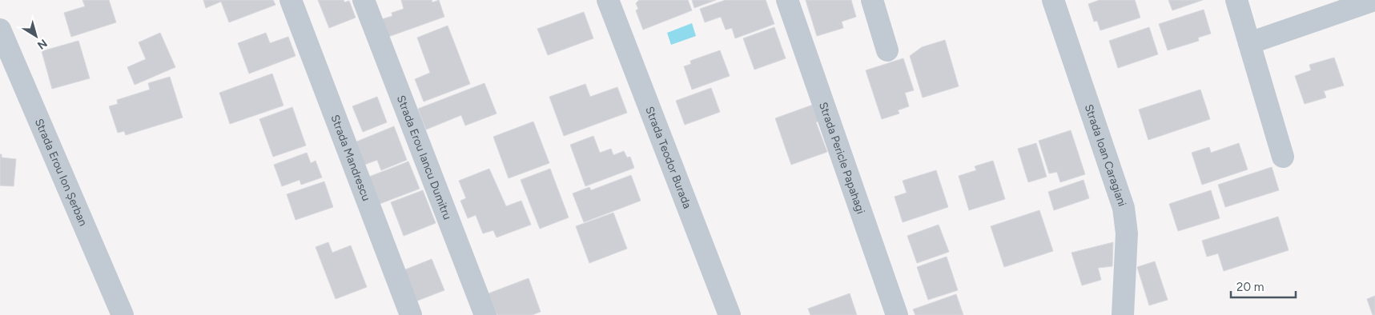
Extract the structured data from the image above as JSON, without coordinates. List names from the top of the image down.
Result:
{
  "streets": {
    "street": [
      "Strada Ioan Caragiani",
      "Strada Mandrescu",
      "Strada Erou Iancu Dumitru",
      "Strada Teodor Burada",
      "Strada Pericle Papahagi",
      "Strada Erou Ion Șerban"
    ]
  },
  "scale_bar": "20 m",
  "north": "bottom right"
}
